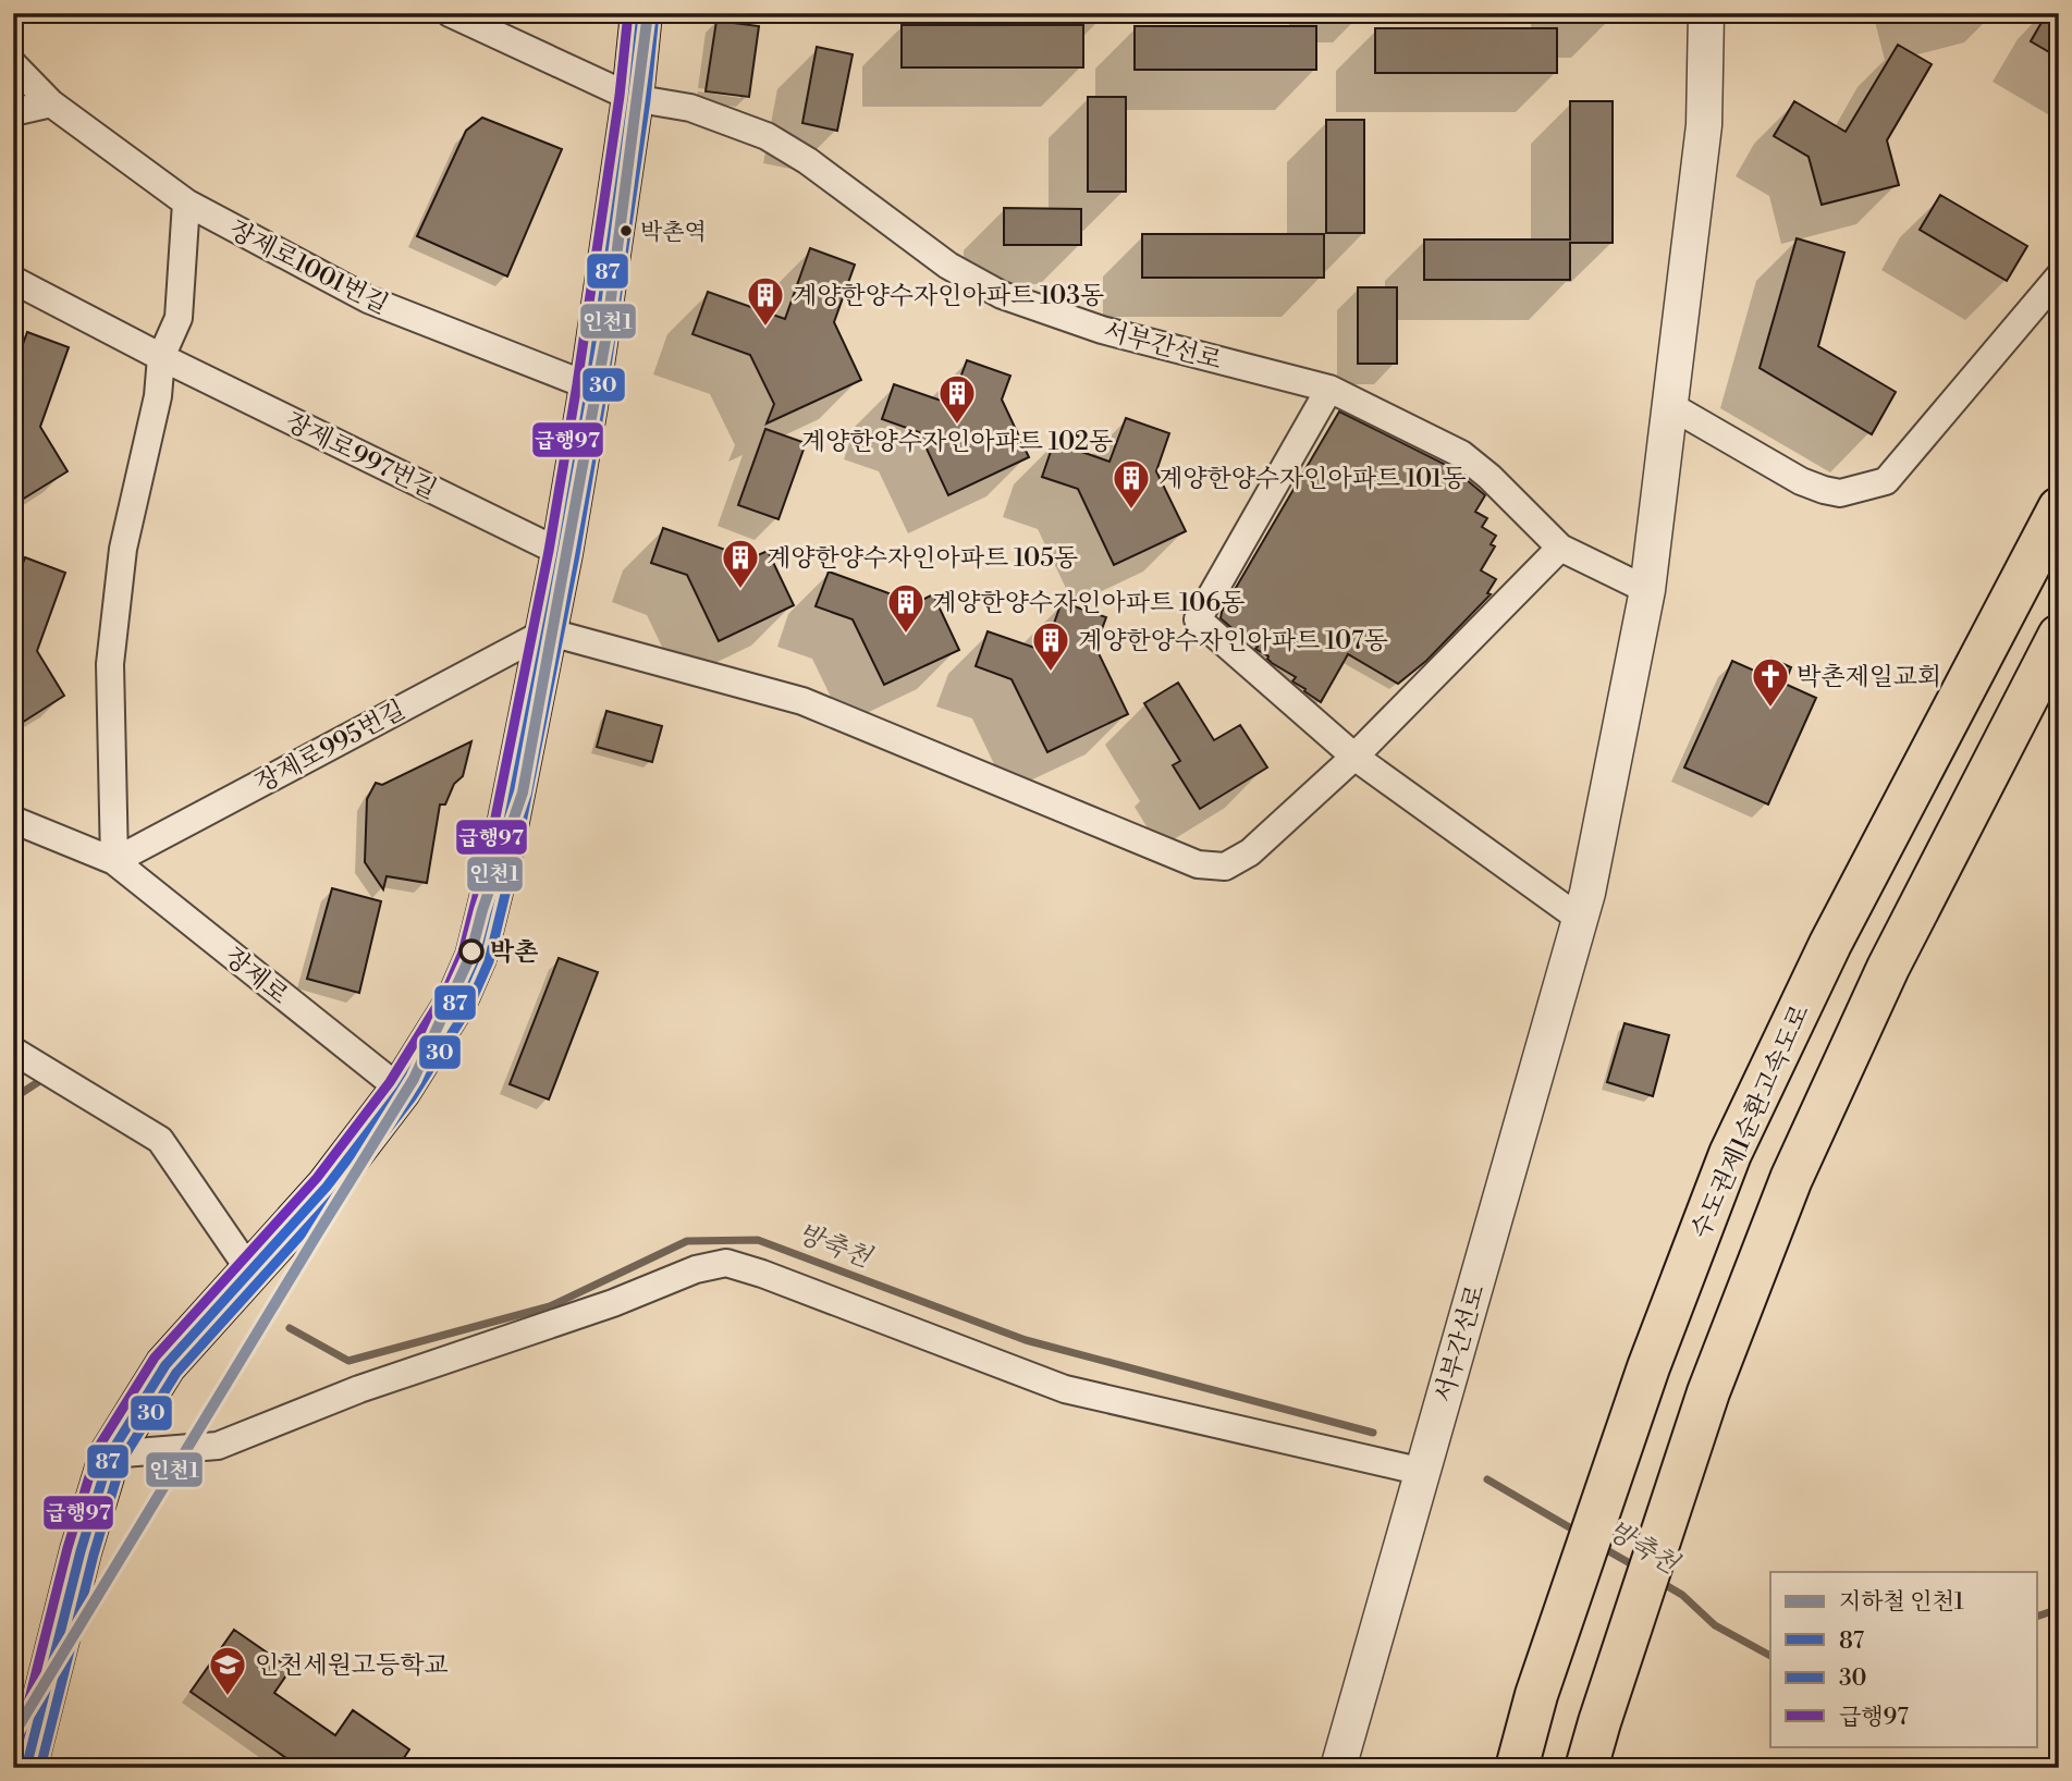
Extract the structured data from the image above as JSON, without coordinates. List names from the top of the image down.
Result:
{
  "streets": {
    "highway": ["수도권제1순환고속도로"],
    "street": [
      "장제로1001번길",
      "서부간선로",
      "장제로997번길",
      "장제로995번길",
      "장제로"
    ]
  },
  "crossings": [
    ["장제로995번길", "장제로"]
  ],
  "water": ["방축천"],
  "places": {
    "other": ["박촌역", "박촌"],
    "building": [
      "계양한양수자인아파트 103동",
      "계양한양수자인아파트 102동",
      "계양한양수자인아파트 101동",
      "계양한양수자인아파트 105동",
      "계양한양수자인아파트 106동",
      "계양한양수자인아파트 107동"
    ],
    "church": ["박촌제일교회"],
    "school or university": ["인천세원고등학교"]
  },
  "lines": [
    "metro line 인천1",
    "transit line 87",
    "transit line 급행97",
    "transit line 30"
  ],
  "legend": [
    "지하철 인천1",
    "87",
    "30",
    "급행97"
  ]
}
